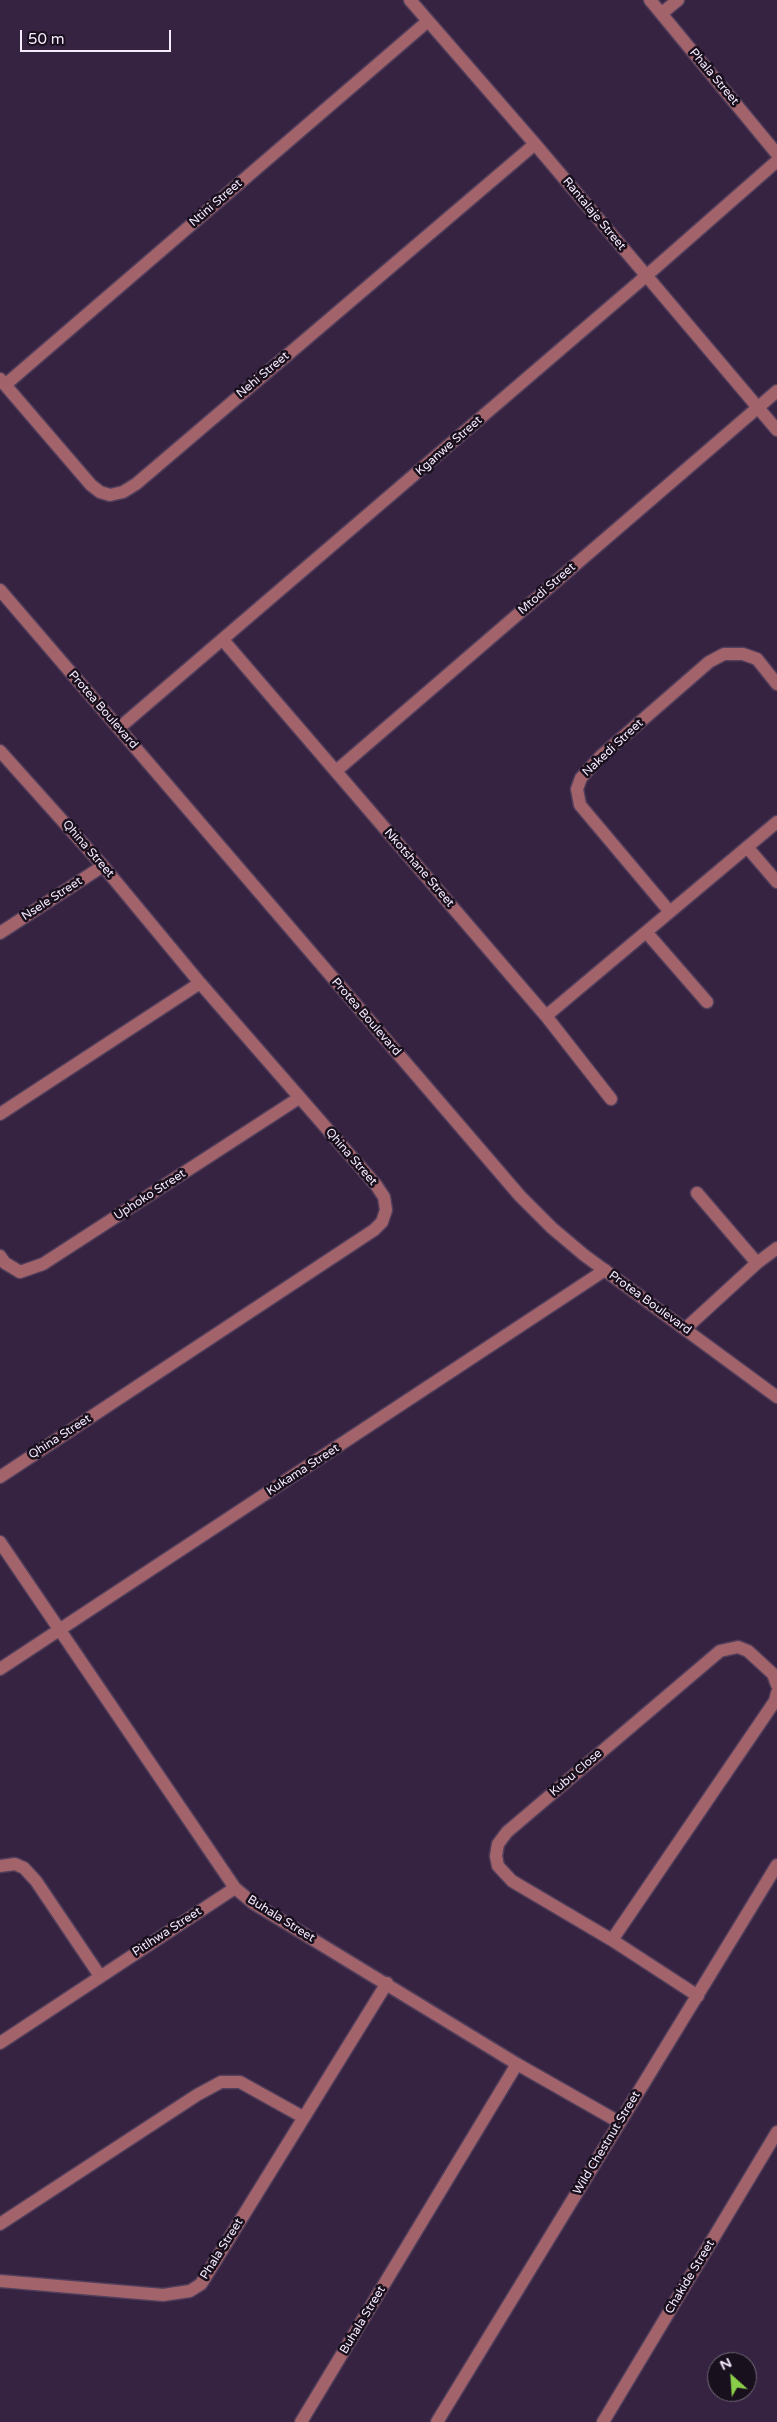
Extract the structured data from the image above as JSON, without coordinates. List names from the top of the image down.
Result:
{
  "streets": {
    "street": [
      "Phala Street",
      "Ntini Street",
      "Rantalaje Street",
      "Nehi Street",
      "Kganwe Street",
      "Mtodi Street",
      "Protea Boulevard",
      "Nakedi Street",
      "Qhina Street",
      "Nkotshane Street",
      "Nsele Street",
      "Uphoko Street",
      "Kukama Street",
      "Kubu Close",
      "Buhala Street",
      "Pitlhwa Street",
      "Wild Chestnut Street",
      "Chakide Street"
    ]
  },
  "crossings": [
    ["Phala Street", "Buhala Street"],
    ["Ntini Street", "Rantalaje Street"],
    ["Ntini Street", "Nehi Street"],
    ["Rantalaje Street", "Nehi Street"],
    ["Rantalaje Street", "Kganwe Street"],
    ["Rantalaje Street", "Mtodi Street"],
    ["Kganwe Street", "Protea Boulevard"],
    ["Kganwe Street", "Nkotshane Street"],
    ["Mtodi Street", "Nkotshane Street"],
    ["Protea Boulevard", "Kukama Street"],
    ["Qhina Street", "Nsele Street"],
    ["Qhina Street", "Uphoko Street"],
    ["Kukama Street", "Buhala Street"],
    ["Kubu Close", "Wild Chestnut Street"],
    ["Buhala Street", "Pitlhwa Street"],
    ["Buhala Street", "Wild Chestnut Street"]
  ],
  "scale_bar": "50 m",
  "north": "top left"
}
